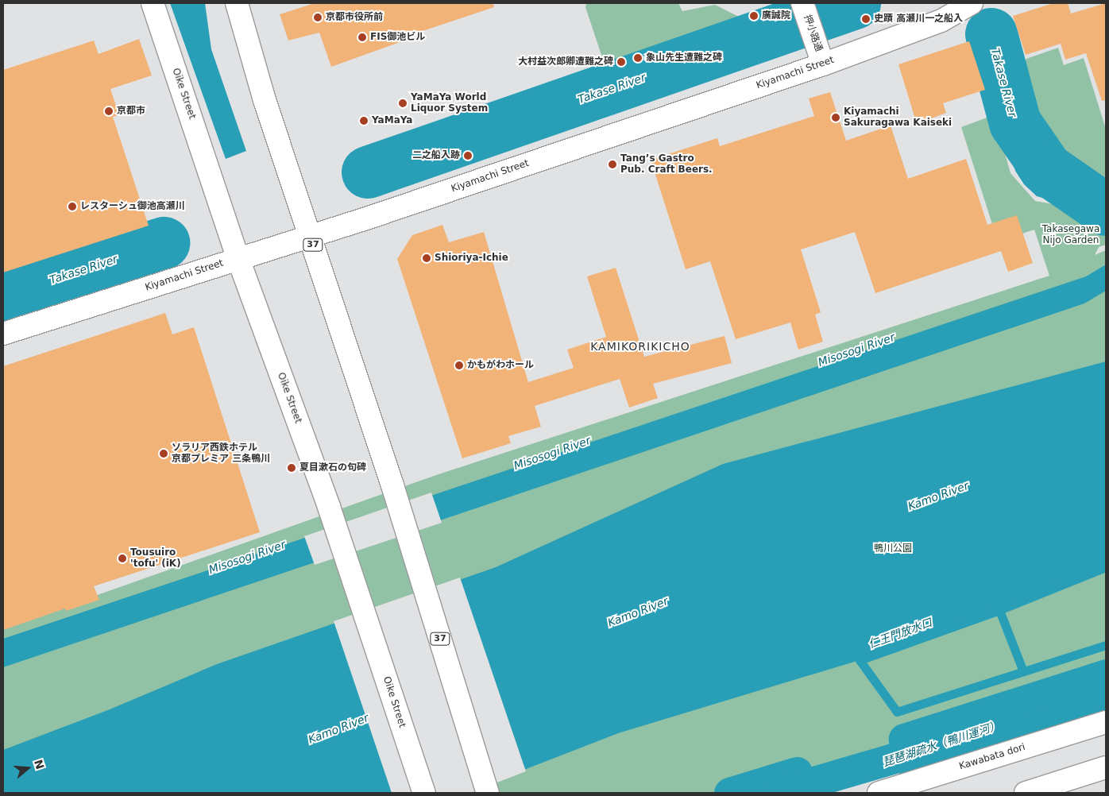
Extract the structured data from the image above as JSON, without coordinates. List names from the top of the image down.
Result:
{
  "streets": {
    "main road": [
      "押小路通",
      "Kiyamachi Street",
      "Oike Street",
      "37",
      "Kawabata dori"
    ]
  },
  "crossings": [
    ["押小路通", "Kiyamachi Street"],
    ["Kiyamachi Street", "Oike Street"],
    ["Kiyamachi Street", "37"]
  ],
  "districts": ["KAMIKORIKICHO"],
  "water": [
    "Takase River",
    "Misosogi River",
    "Kamo River",
    "仁王門放水口",
    "琵琶湖疏水（鴨川運河）"
  ],
  "parks": ["Takasegawa Nijo Garden", "鴨川公園"],
  "places": [
    "廣誠院",
    "京都市役所前",
    "史蹟 高瀬川一之船入",
    "FIS御池ビル",
    "象山先生遭難之碑",
    "大村益次郎卿遭難之碑",
    "YaMaYa World Liquor System",
    "京都市",
    "Kiyamachi Sakuragawa Kaiseki",
    "YaMaYa",
    "二之船入跡",
    "Tang’s Gastro Pub. Craft Beers.",
    "レスターシュ御池高瀬川",
    "Shioriya-Ichie",
    "かもがわホール",
    "ソラリア西鉄ホテル 京都プレミア 三条鴨川",
    "夏目漱石の句碑",
    "Tousuiro 'tofu' (iK)"
  ],
  "north": "right"
}
